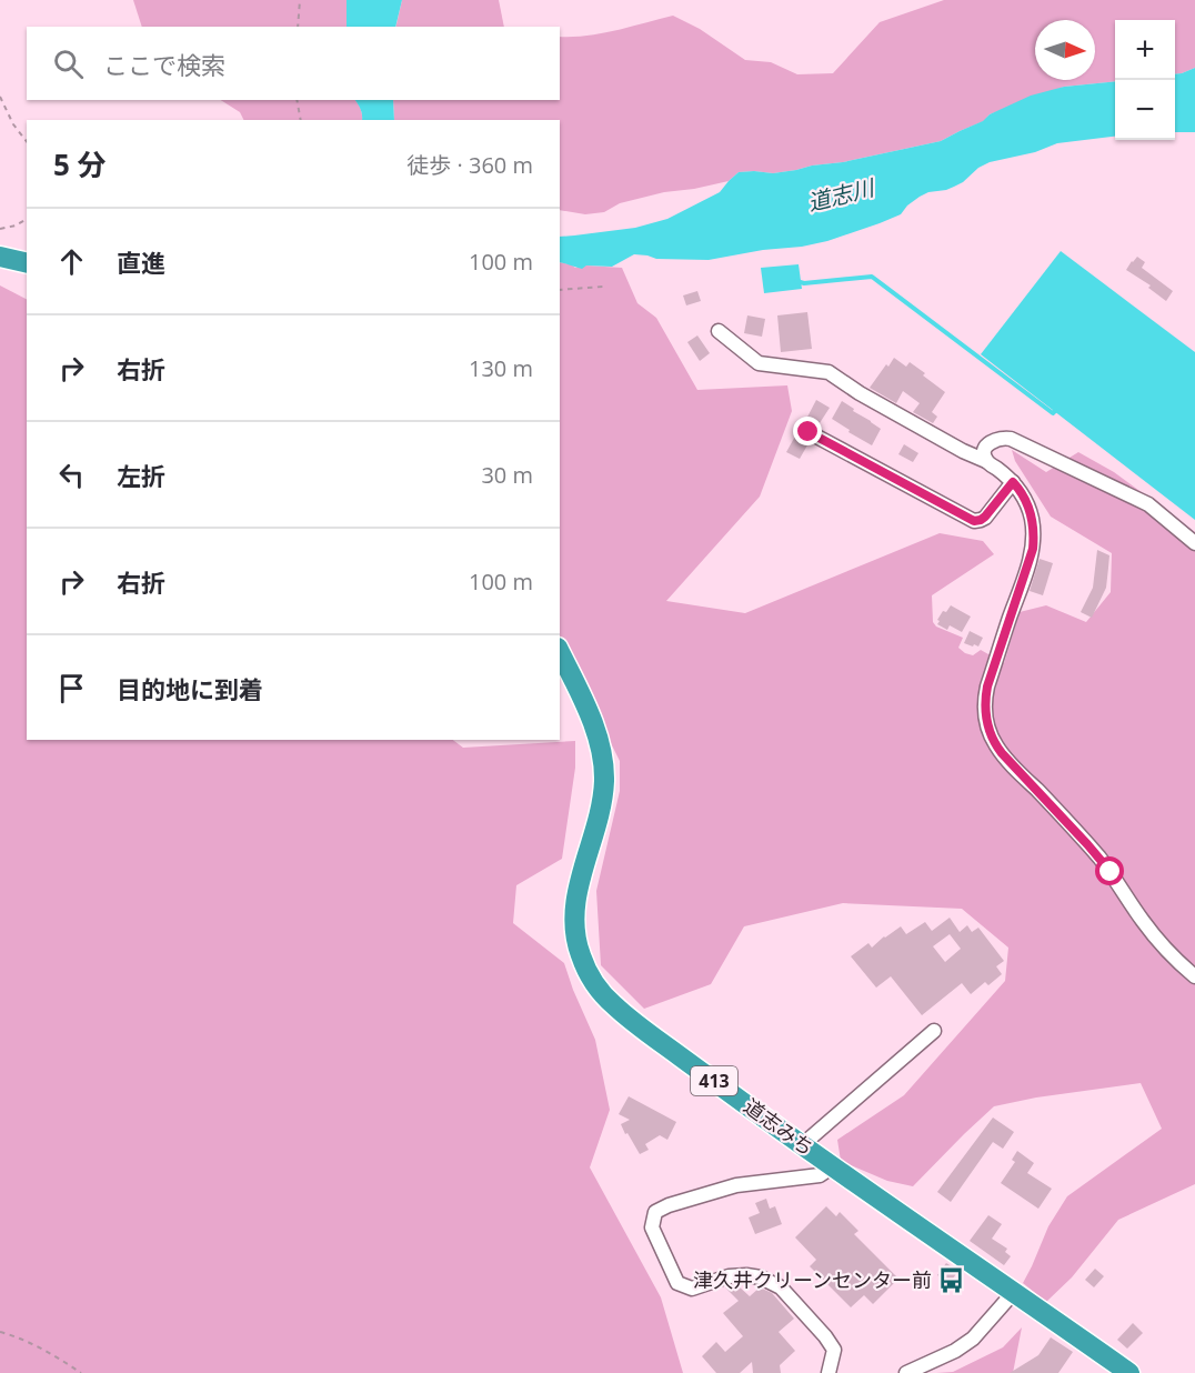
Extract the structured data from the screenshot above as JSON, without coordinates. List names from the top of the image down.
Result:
{
  "streets": {
    "highway": ["413", "道志みち"]
  },
  "water": ["道志川"],
  "places": {
    "bus stop": ["津久井クリーンセンター前"]
  },
  "north": "right",
  "page": {
    "map_buttons": ["+", "−"],
    "search": "ここで検索",
    "heading": ["5 分", "徒歩 · 360 m"],
    "list": [
      ["直進", "100 m"],
      ["右折", "130 m"],
      ["左折", "30 m"],
      ["右折", "100 m"],
      "目的地に到着"
    ]
  }
}
